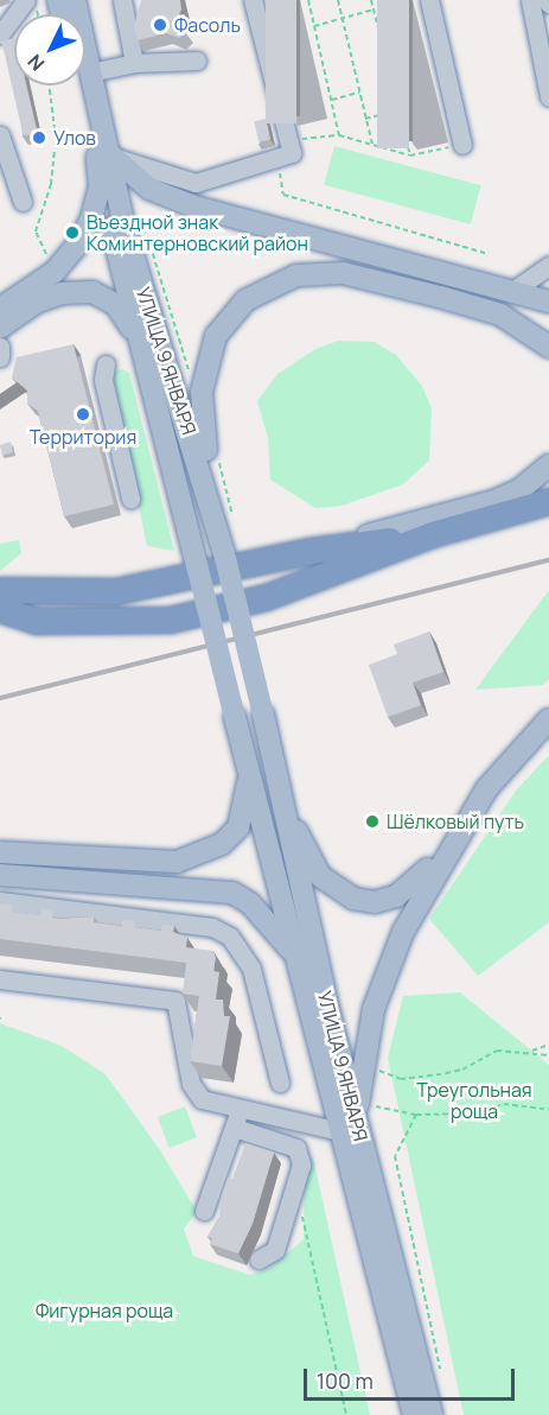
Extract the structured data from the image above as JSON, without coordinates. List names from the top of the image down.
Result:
{
  "streets": {
    "main road": ["УЛИЦА 9 ЯНВАРЯ"]
  },
  "parks": ["Треугольная роща", "Фигурная роща"],
  "places": [
    "Фасоль",
    "Улов",
    "Въездной знак Коминтерновский район",
    "Территория",
    "Шёлковый путь"
  ],
  "scale_bar": "100 m",
  "north": "bottom left"
}
